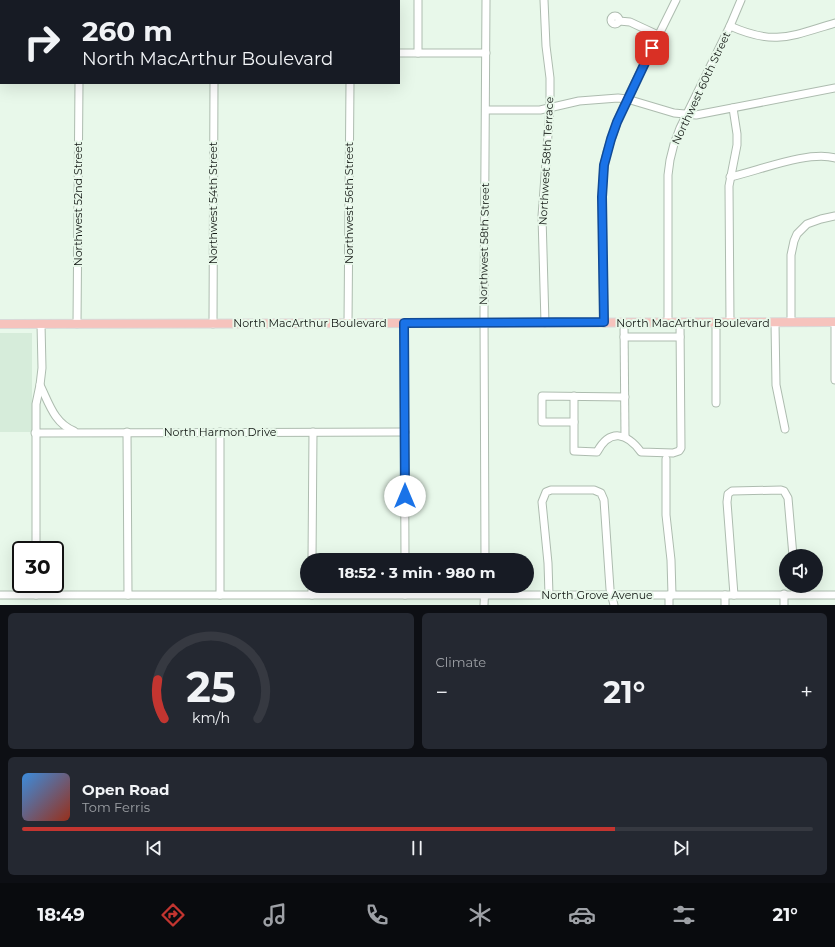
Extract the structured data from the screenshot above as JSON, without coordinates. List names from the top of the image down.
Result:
{
  "streets": {
    "main road": ["North MacArthur Boulevard"],
    "street": [
      "Northwest 60th Street",
      "Northwest 58th Terrace",
      "Northwest 54th Street",
      "Northwest 56th Street",
      "Northwest 52nd Street",
      "Northwest 58th Street",
      "North Harmon Drive",
      "North Grove Avenue"
    ]
  },
  "crossings": [
    ["Northwest 60th Street", "North MacArthur Boulevard"],
    ["Northwest 58th Terrace", "North MacArthur Boulevard"],
    ["Northwest 54th Street", "North MacArthur Boulevard"],
    ["Northwest 56th Street", "North MacArthur Boulevard"],
    ["Northwest 52nd Street", "North MacArthur Boulevard"],
    ["Northwest 58th Street", "North MacArthur Boulevard"]
  ],
  "page": {
    "turn": ["260 m", "North MacArthur Boulevard"],
    "limit": "30",
    "trip": "18:52 · 3 min · 980 m",
    "tile": "Climate",
    "heat": ["−", "21°", "+"],
    "song": ["Open Road", "Tom Ferris"],
    "tabs": ["18:49", "21°"],
    "gauge": ["25", "km/h"]
  }
}
